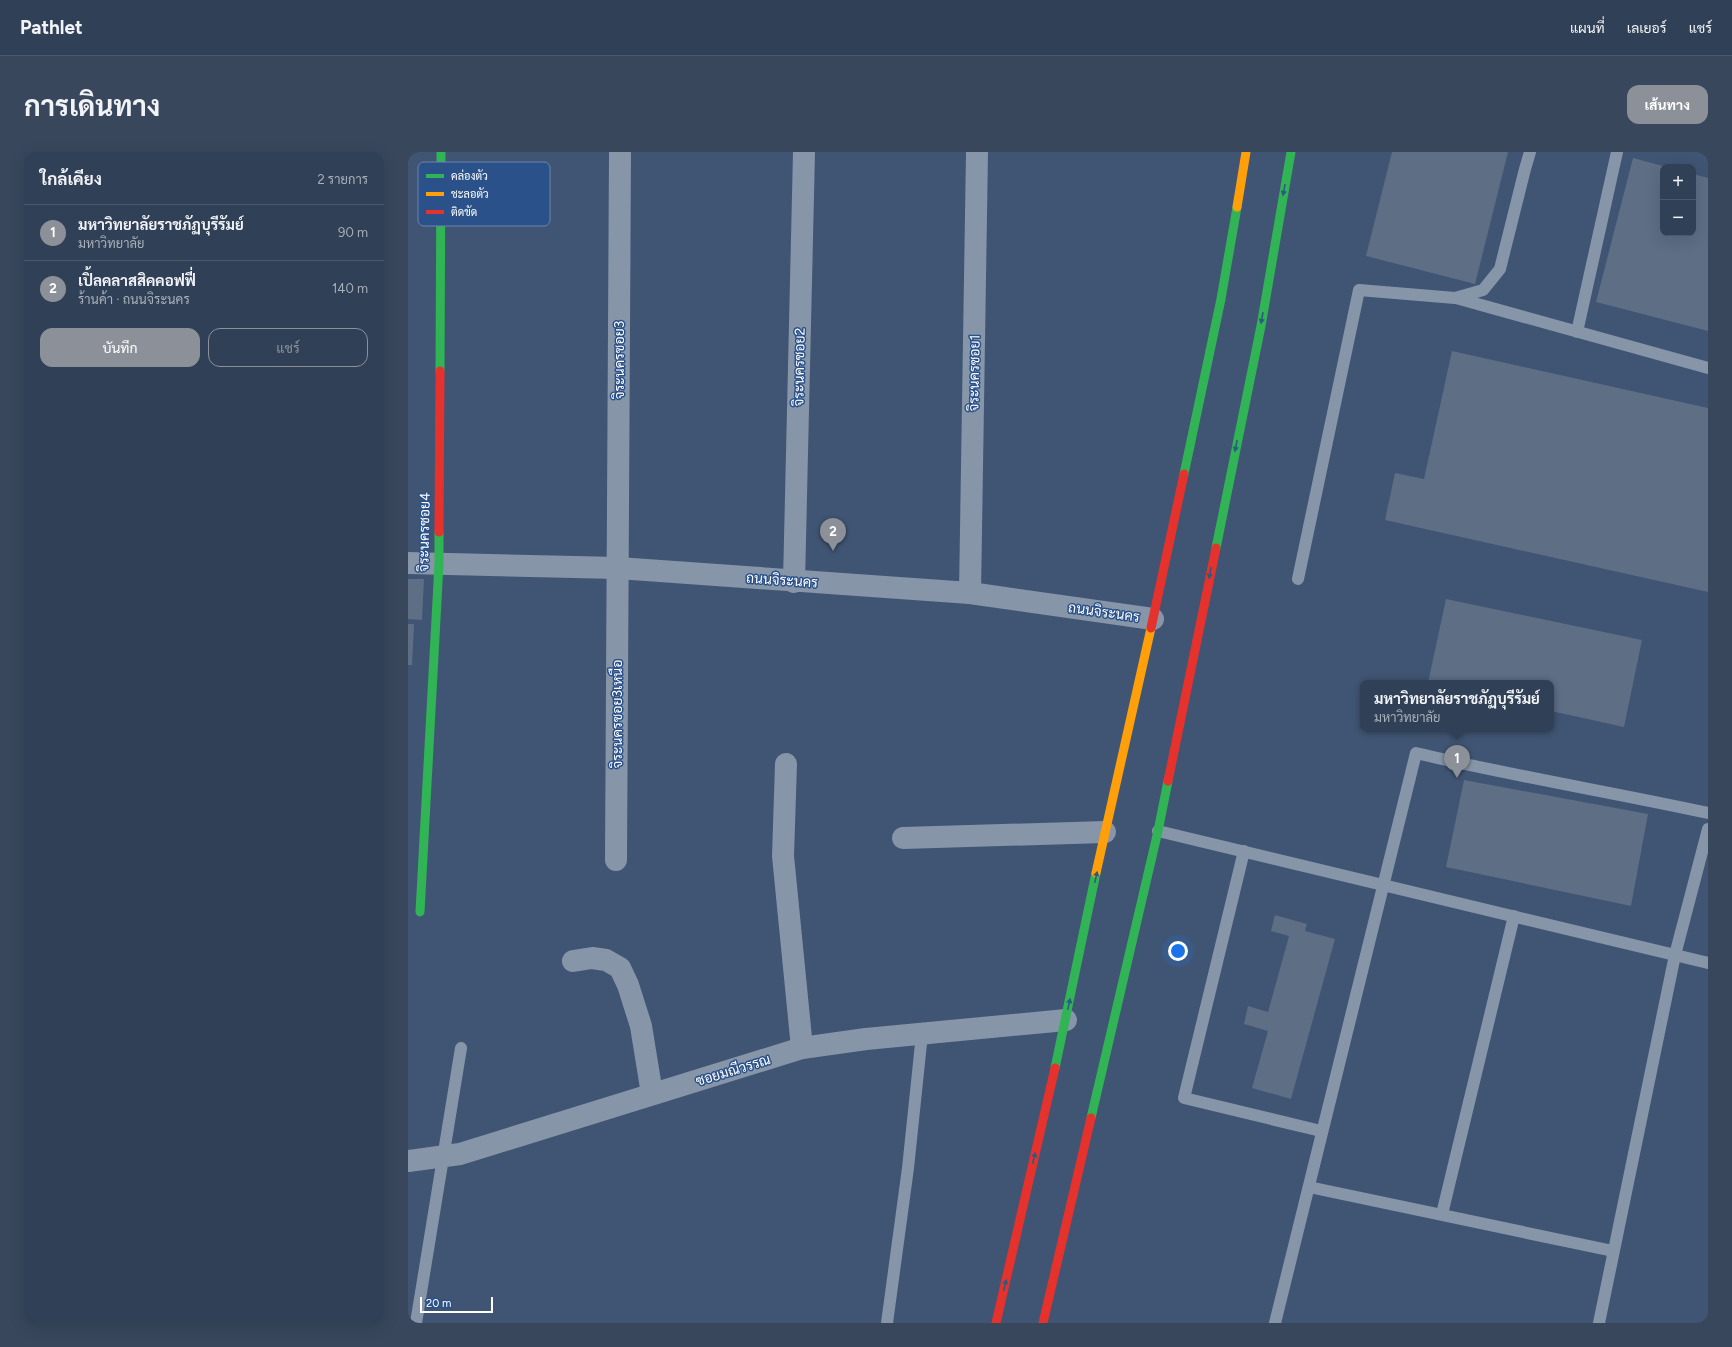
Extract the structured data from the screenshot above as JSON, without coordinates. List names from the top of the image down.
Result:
{
  "streets": {
    "main road": ["จิระนครซอย4"],
    "street": [
      "จิระนครซอย3",
      "จิระนครซอย2",
      "จิระนครซอย1",
      "ถนนจิระนคร",
      "จิระนครซอย3เหนือ",
      "ซอยมณีวรรณ"
    ]
  },
  "crossings": [
    ["จิระนครซอย3", "ถนนจิระนคร"],
    ["จิระนครซอย3", "จิระนครซอย3เหนือ"],
    ["จิระนครซอย2", "ถนนจิระนคร"],
    ["จิระนครซอย1", "ถนนจิระนคร"],
    ["จิระนครซอย4", "ถนนจิระนคร"],
    ["ถนนจิระนคร", "จิระนครซอย3เหนือ"]
  ],
  "legend": ["คล่องตัว", "ชะลอตัว", "ติดขัด"],
  "scale_bar": "20 m",
  "page": {
    "header": "Pathlet",
    "nav": ["แผนที่", "เลเยอร์", "แชร์"],
    "buttons": [
      "เส้นทาง",
      ["บันทึก", "แชร์"]
    ],
    "title": "การเดินทาง",
    "heading": ["ใกล้เคียง", "2 รายการ"],
    "map_buttons": ["+", "−"],
    "list": [
      {
        "mark": "1",
        "name": "มหาวิทยาลัยราชภัฏบุรีรัมย์",
        "note": "มหาวิทยาลัย",
        "value": "90 m"
      },
      {
        "mark": "2",
        "name": "เปิ้ลคลาสสิคคอฟฟี่",
        "note": "ร้านค้า · ถนนจิระนคร",
        "value": "140 m"
      }
    ],
    "pins": ["2", "1"],
    "popup": ["มหาวิทยาลัยราชภัฏบุรีรัมย์", "มหาวิทยาลัย"],
    "scale": "20 m"
  }
}
